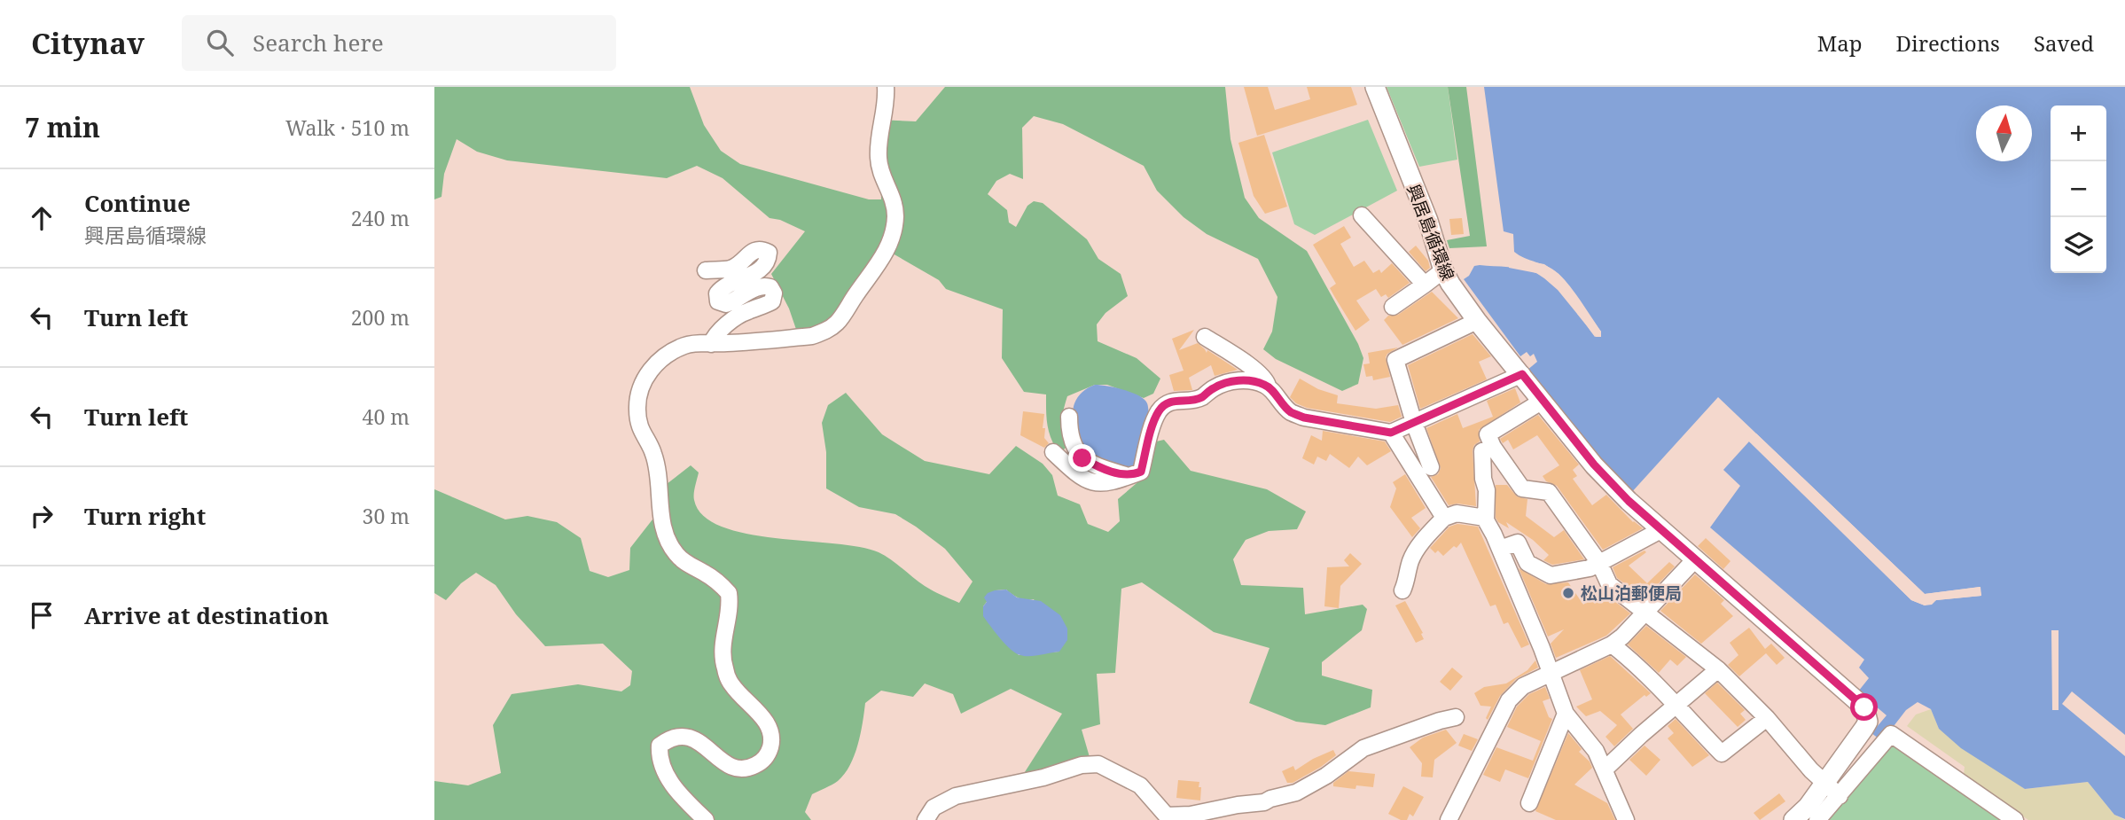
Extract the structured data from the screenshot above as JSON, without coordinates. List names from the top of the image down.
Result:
{
  "streets": {
    "main road": ["興居島循環線"]
  },
  "places": ["松山泊郵便局"],
  "north": "top",
  "page": {
    "header": "Citynav",
    "search": "Search here",
    "nav": ["Map", "Directions", "Saved"],
    "heading": ["7 min", "Walk · 510 m"],
    "map_buttons": ["+", "−"],
    "list": [
      ["Continue", "興居島循環線", "240 m"],
      ["Turn left", "200 m"],
      ["Turn left", "40 m"],
      ["Turn right", "30 m"],
      "Arrive at destination"
    ]
  }
}
